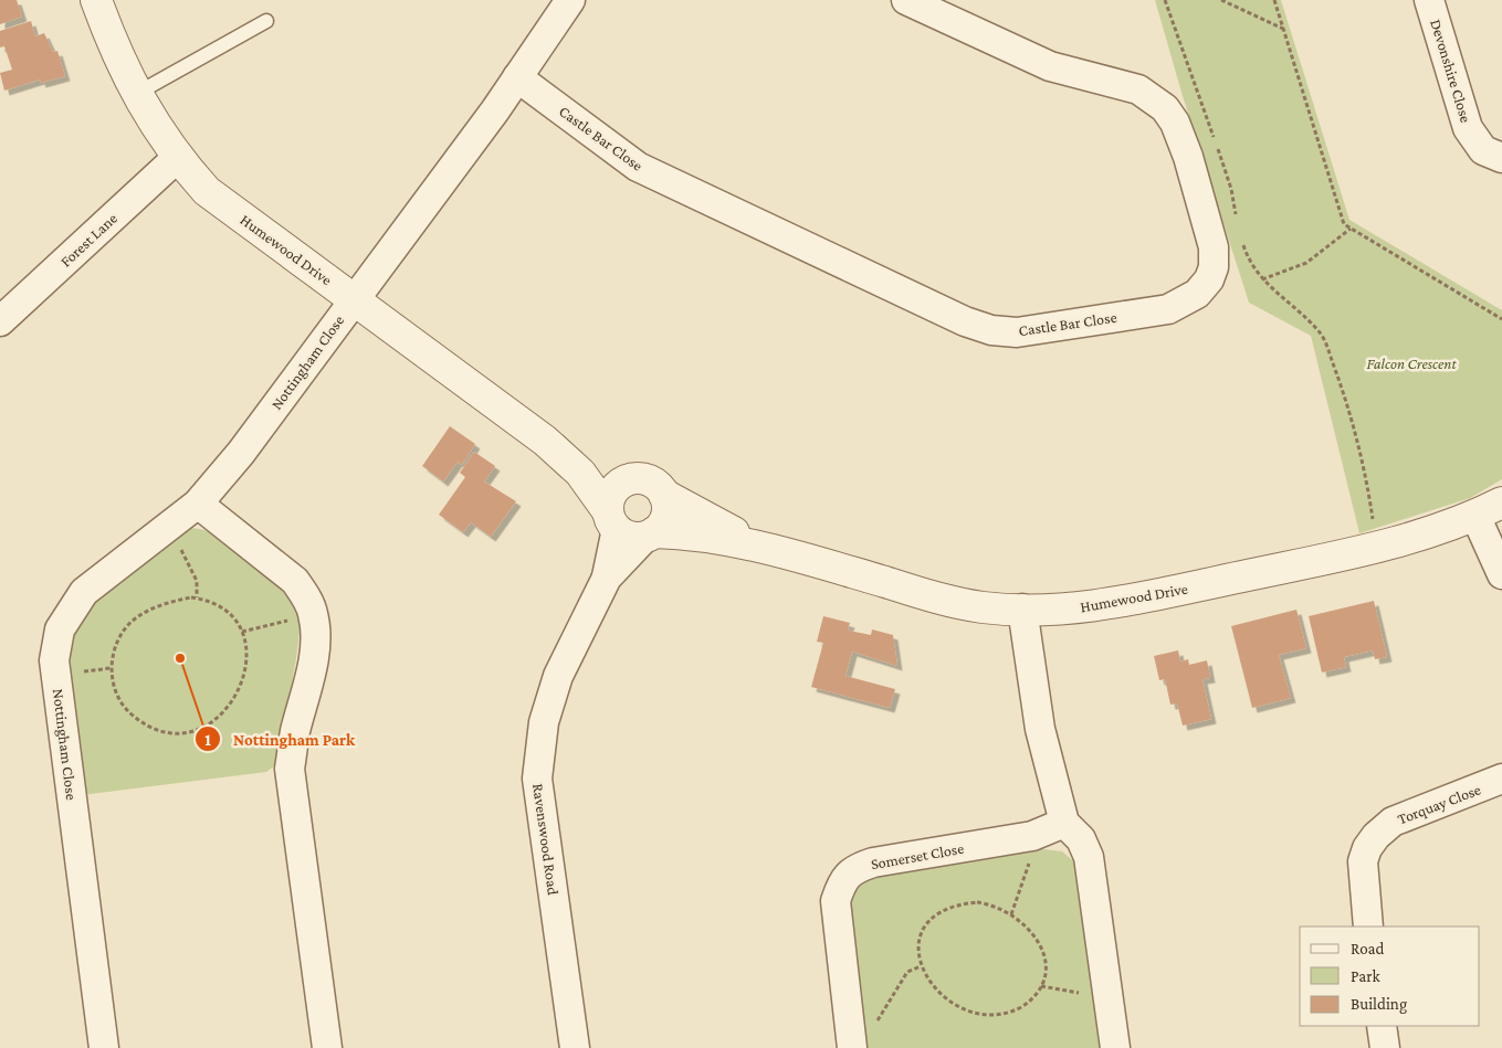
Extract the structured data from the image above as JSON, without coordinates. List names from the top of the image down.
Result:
{
  "streets": {
    "street": [
      "Devonshire Close",
      "Castle Bar Close",
      "Forest Lane",
      "Humewood Drive",
      "Nottingham Close",
      "Torquay Close",
      "Ravenswood Road",
      "Somerset Close"
    ]
  },
  "crossings": [
    ["Forest Lane", "Humewood Drive"],
    ["Humewood Drive", "Nottingham Close"],
    ["Humewood Drive", "Ravenswood Road"]
  ],
  "parks": ["Falcon Crescent"],
  "places": ["Nottingham Park"],
  "legend": ["Road", "Park", "Building"]
}
